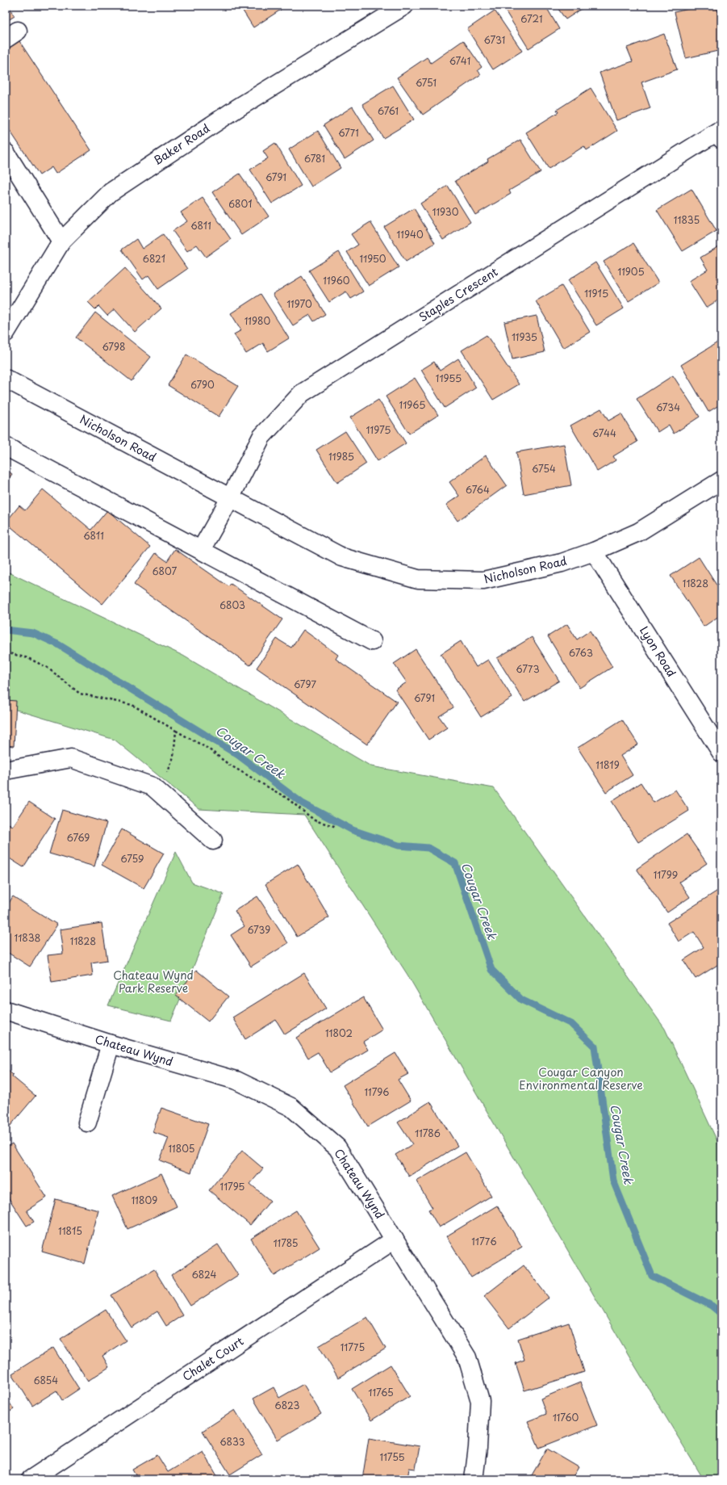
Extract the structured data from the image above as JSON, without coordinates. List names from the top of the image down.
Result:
{
  "streets": {
    "street": [
      "Baker Road",
      "Staples Crescent",
      "Nicholson Road",
      "Lyon Road",
      "Chateau Wynd",
      "Chalet Court"
    ]
  },
  "crossings": [
    ["Staples Crescent", "Nicholson Road"],
    ["Nicholson Road", "Lyon Road"],
    ["Chateau Wynd", "Chalet Court"]
  ],
  "water": ["Cougar Creek"],
  "parks": ["Chateau Wynd Park Reserve", "Cougar Canyon Environmental Reserve"],
  "house_numbers": [
    "6721",
    "6731",
    "6741",
    "6751",
    "6761",
    "6771",
    "6781",
    "6791",
    "6801",
    "11930",
    "11835",
    "6811",
    "11940",
    "6821",
    "11950",
    "11905",
    "11960",
    "11915",
    "11970",
    "11980",
    "11935",
    "6798",
    "11955",
    "6790",
    "11965",
    "6734",
    "11975",
    "6744",
    "11985",
    "6754",
    "6764",
    "6811",
    "6807",
    "11828",
    "6803",
    "6763",
    "6773",
    "6797",
    "6791",
    "11819",
    "6769",
    "6759",
    "11799",
    "6739",
    "11838",
    "11828",
    "11802",
    "11796",
    "11786",
    "11805",
    "11795",
    "11809",
    "11815",
    "11776",
    "11785",
    "6824",
    "11775",
    "6854",
    "11765",
    "6823",
    "11760",
    "6833",
    "11755"
  ]
}
